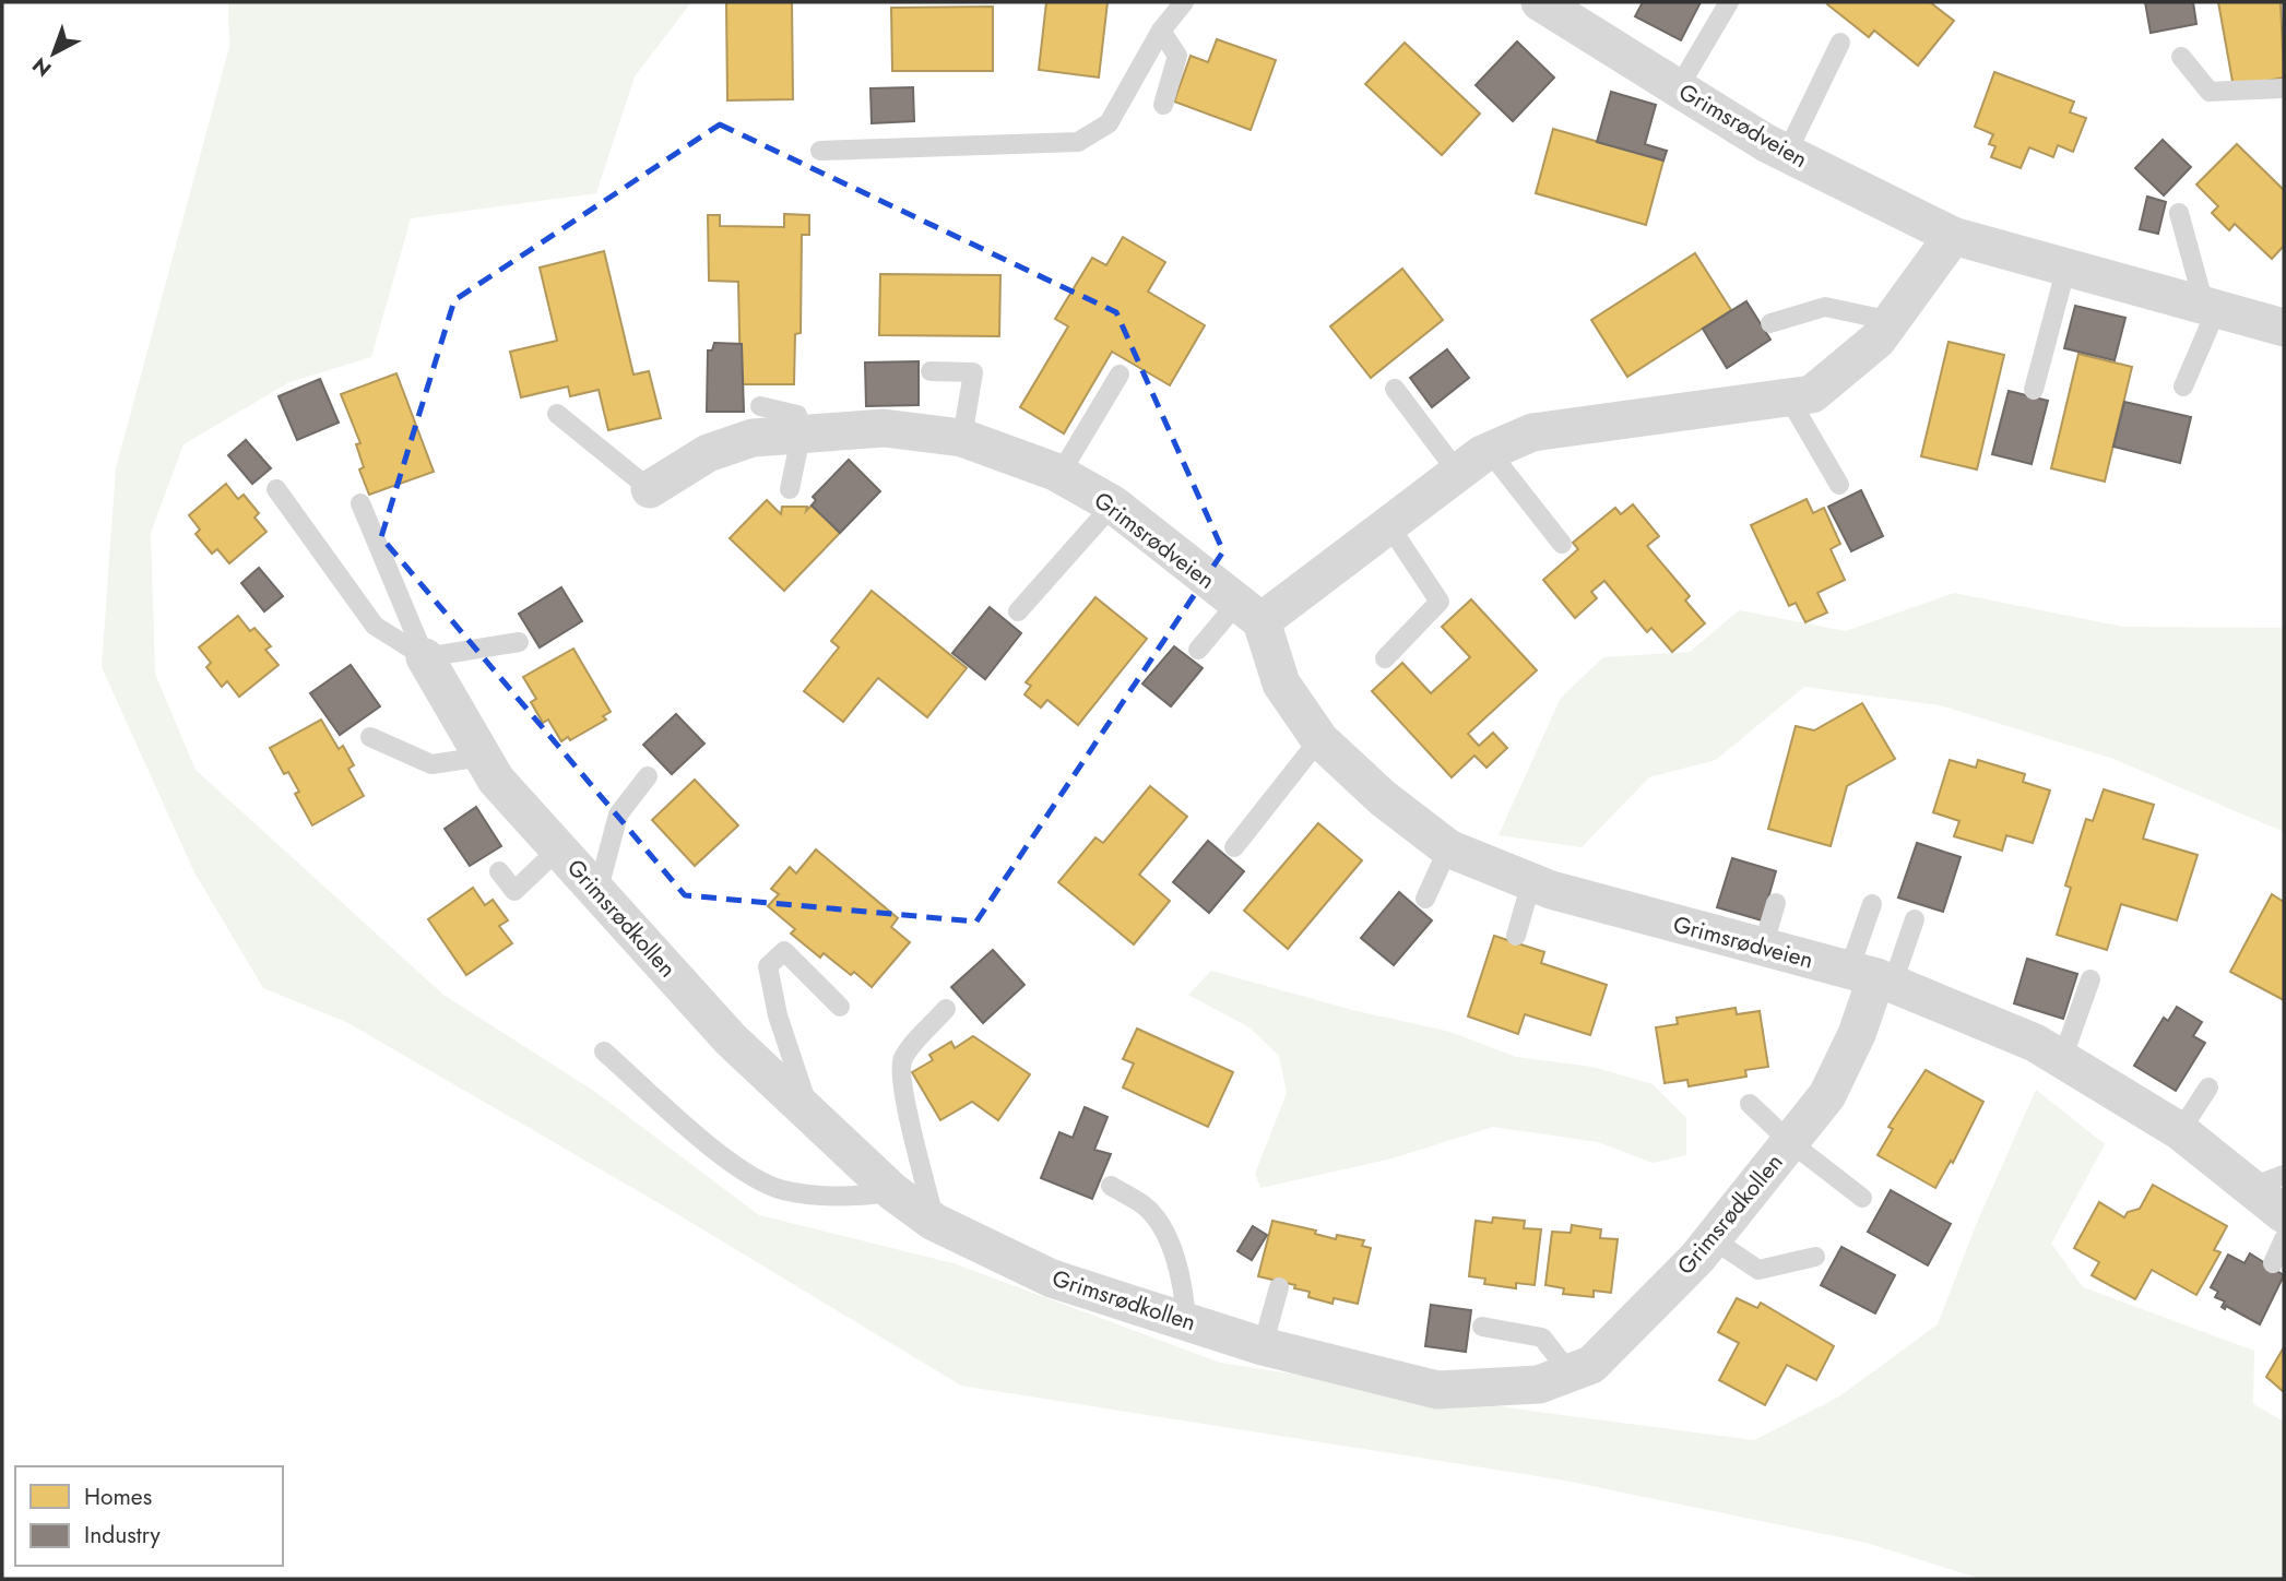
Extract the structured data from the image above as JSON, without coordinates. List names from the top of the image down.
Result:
{
  "streets": {
    "street": ["Grimsrødveien", "Grimsrødkollen"]
  },
  "crossings": [
    ["Grimsrødveien", "Grimsrødkollen"]
  ],
  "legend": ["Homes", "Industry"],
  "north": "bottom left"
}
